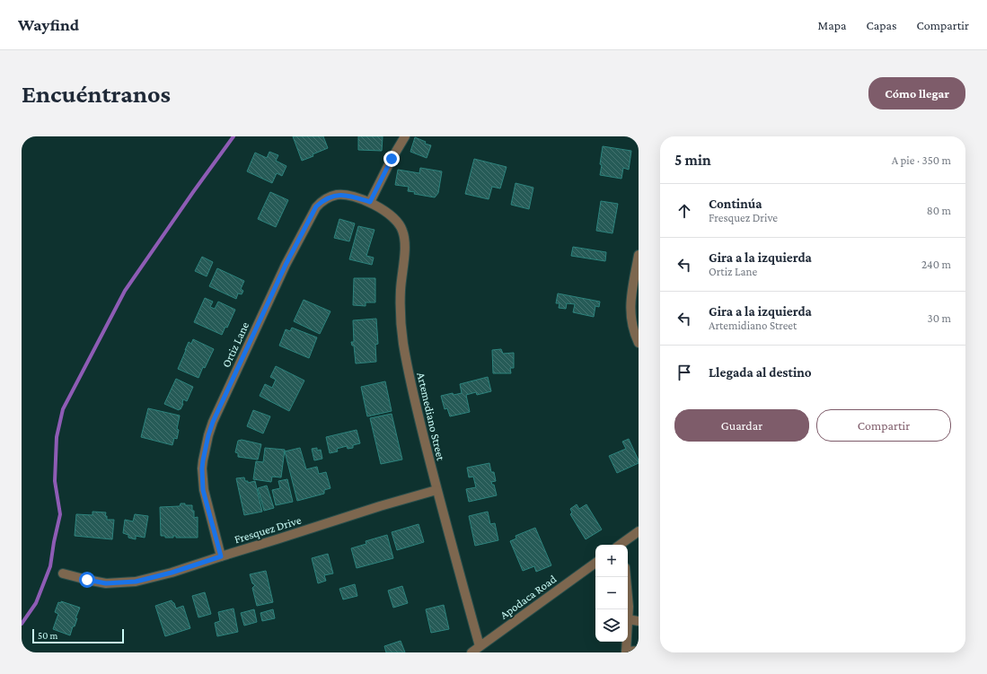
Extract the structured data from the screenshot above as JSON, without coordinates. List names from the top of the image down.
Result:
{
  "streets": {
    "street": [
      "Ortiz Lane",
      "Artemediano Street",
      "Fresquez Drive",
      "Apodaca Road"
    ]
  },
  "crossings": [
    ["Ortiz Lane", "Artemediano Street"],
    ["Ortiz Lane", "Fresquez Drive"],
    ["Artemediano Street", "Fresquez Drive"],
    ["Artemediano Street", "Apodaca Road"]
  ],
  "scale_bar": "50 m",
  "page": {
    "header": "Wayfind",
    "nav": ["Mapa", "Capas", "Compartir"],
    "buttons": [
      "Cómo llegar",
      ["Guardar", "Compartir"]
    ],
    "title": "Encuéntranos",
    "heading": ["5 min", "A pie · 350 m"],
    "list": [
      ["Continúa", "Fresquez Drive", "80 m"],
      ["Gira a la izquierda", "Ortiz Lane", "240 m"],
      ["Gira a la izquierda", "Artemidiano Street", "30 m"],
      "Llegada al destino"
    ],
    "map_buttons": ["+", "−"],
    "scale": "50 m"
  }
}
